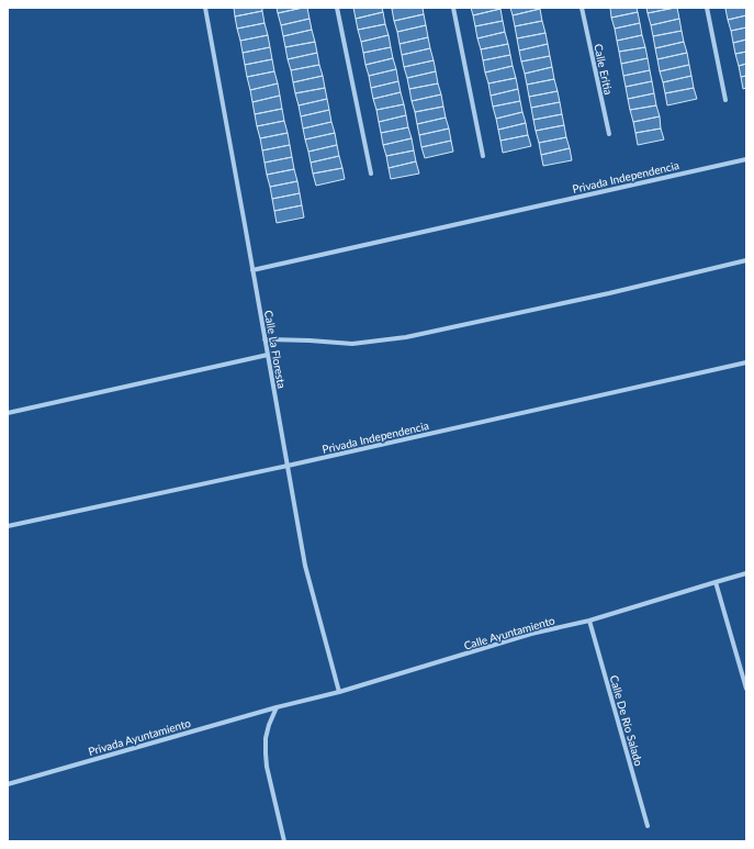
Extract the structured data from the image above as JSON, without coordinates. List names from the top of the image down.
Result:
{
  "streets": {
    "street": [
      "Calle Eritia",
      "Privada Independencia",
      "Calle La Floresta",
      "Calle Ayuntamiento",
      "Calle De Río Salado",
      "Privada Ayuntamiento"
    ]
  },
  "crossings": [
    ["Privada Independencia", "Calle La Floresta"],
    ["Calle La Floresta", "Calle Ayuntamiento"],
    ["Calle Ayuntamiento", "Calle De Río Salado"],
    ["Calle Ayuntamiento", "Privada Ayuntamiento"]
  ]
}
